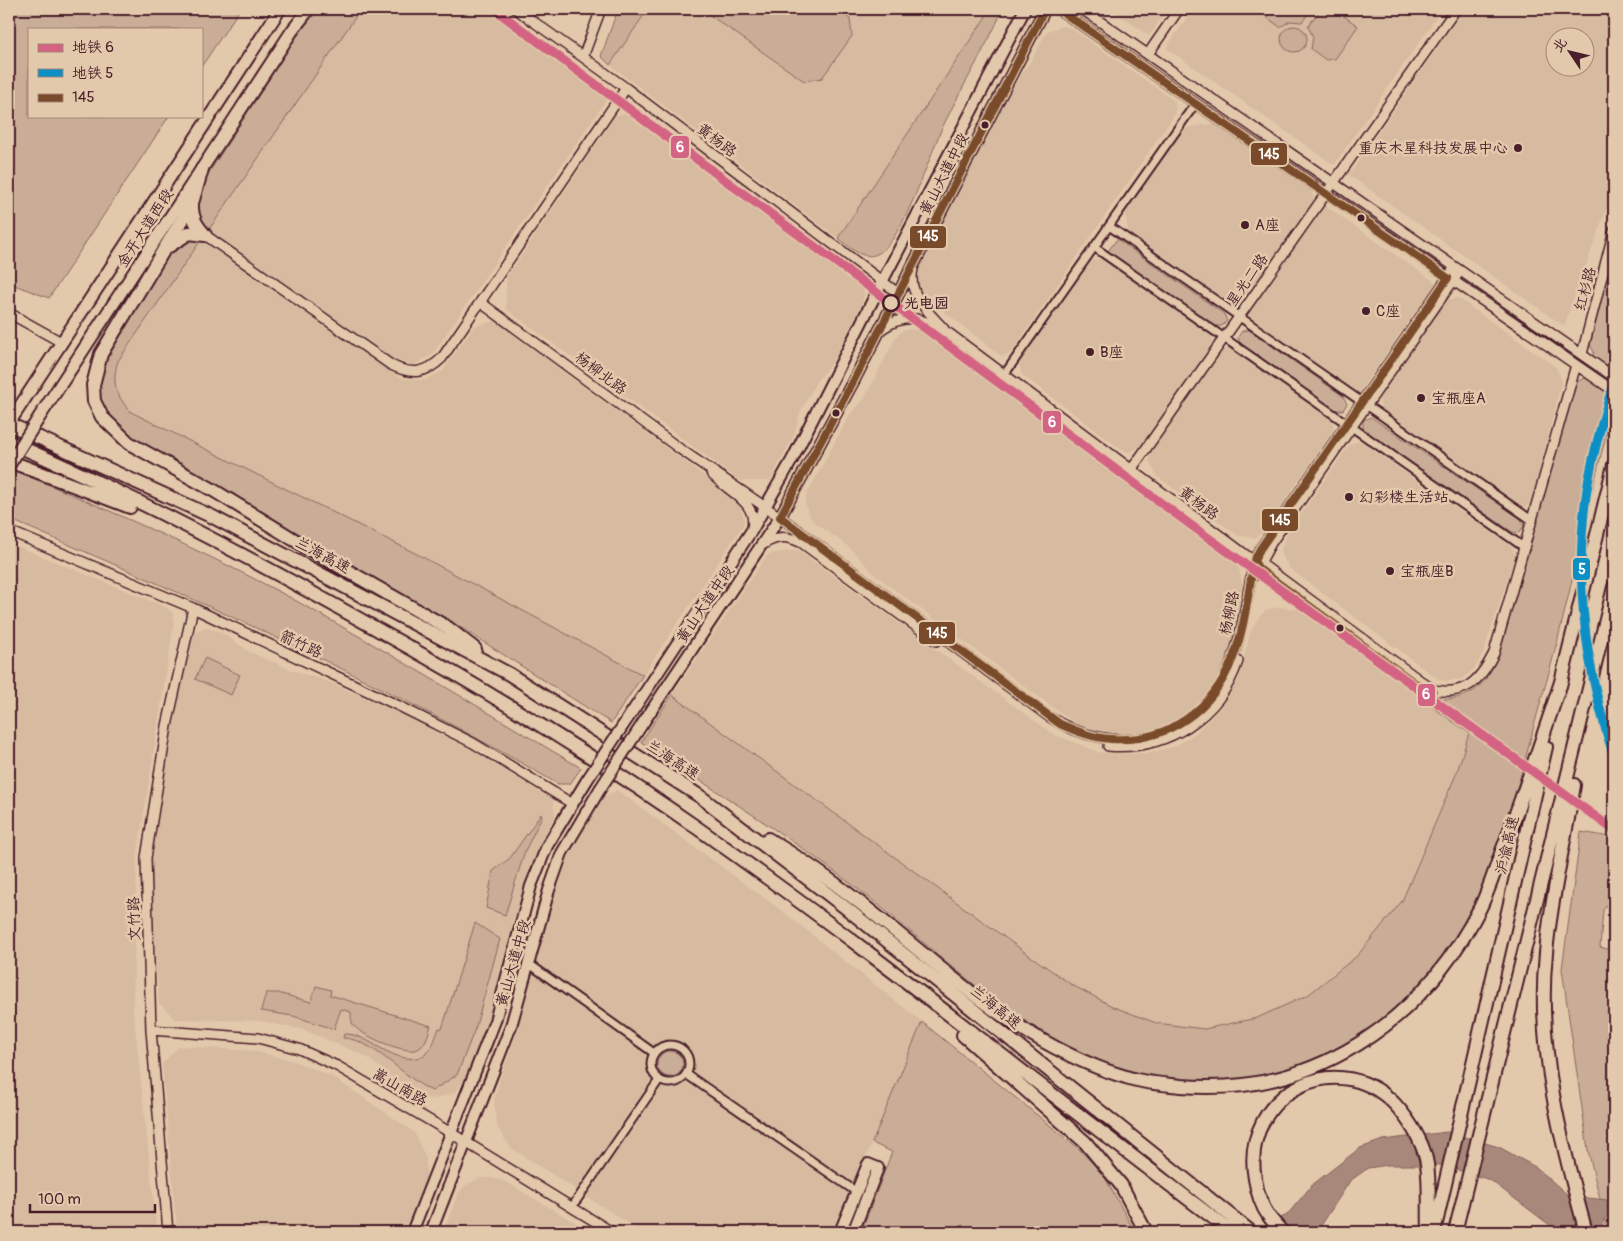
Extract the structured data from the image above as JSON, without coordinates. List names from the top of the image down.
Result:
{
  "streets": {
    "highway": ["兰海高速", "沪渝高速"],
    "main road": ["黄山大道中段", "金开大道西段"],
    "street": [
      "黄杨路",
      "星光二路",
      "红杉路",
      "杨柳北路",
      "杨柳路",
      "箭竹路",
      "文竹路",
      "嵩山南路"
    ]
  },
  "crossings": [
    ["黄杨路", "黄山大道中段"],
    ["黄杨路", "星光二路"],
    ["黄杨路", "杨柳路"],
    ["黄山大道中段", "杨柳路"],
    ["黄山大道中段", "箭竹路"],
    ["黄山大道中段", "嵩山南路"],
    ["金开大道西段", "兰海高速"],
    ["杨柳北路", "杨柳路"],
    ["箭竹路", "文竹路"],
    ["文竹路", "嵩山南路"]
  ],
  "places": [
    "重庆木星科技发展中心",
    "A座",
    "光电园",
    "C座",
    "B座",
    "宝瓶座A",
    "幻彩楼生活站",
    "宝瓶座B"
  ],
  "lines": ["metro line 6", "transit line 145", "metro line 5"],
  "legend": ["地铁 6", "地铁 5", "145"],
  "scale_bar": "100 m",
  "north": "top left"
}
